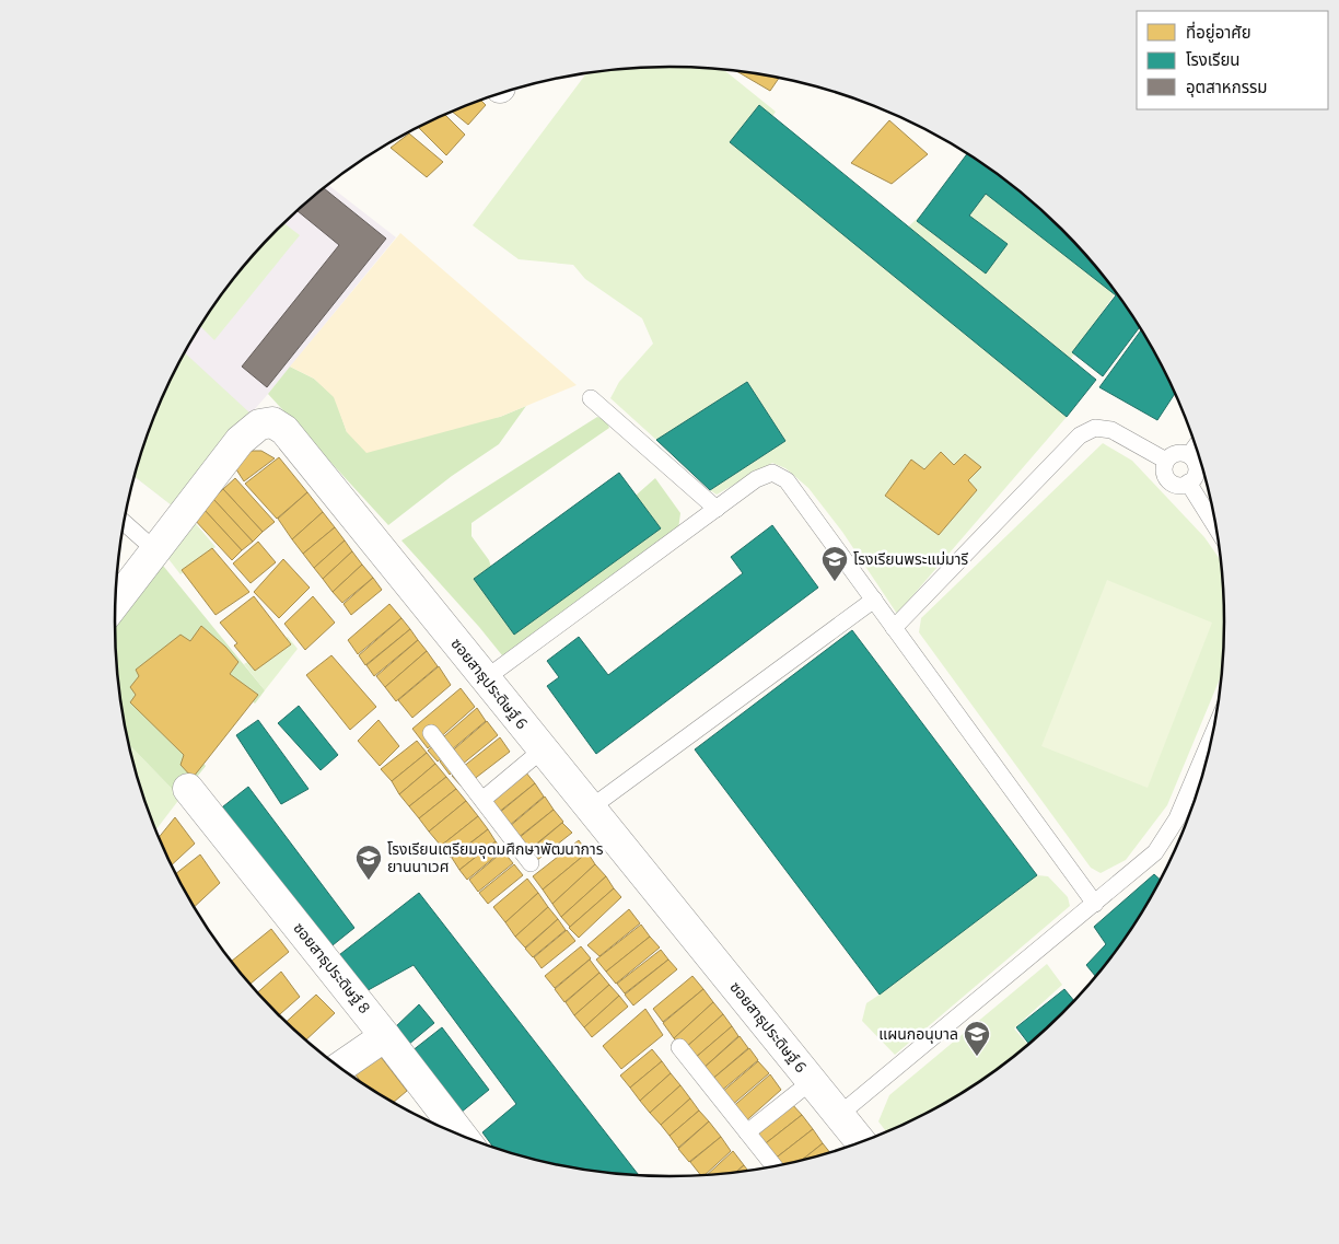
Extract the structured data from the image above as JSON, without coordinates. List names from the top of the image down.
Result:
{
  "streets": {
    "street": ["ซอยสาธุประดิษฐ์ 6", "ซอยสาธุประดิษฐ์ 8"]
  },
  "places": {
    "school or university": ["โรงเรียนพระแม่มารี", "โรงเรียนเตรียมอุดมศึกษาพัฒนาการ ยานนาเวศ", "แผนกอนุบาล"]
  },
  "legend": ["ที่อยู่อาศัย", "โรงเรียน", "อุตสาหกรรม"]
}
